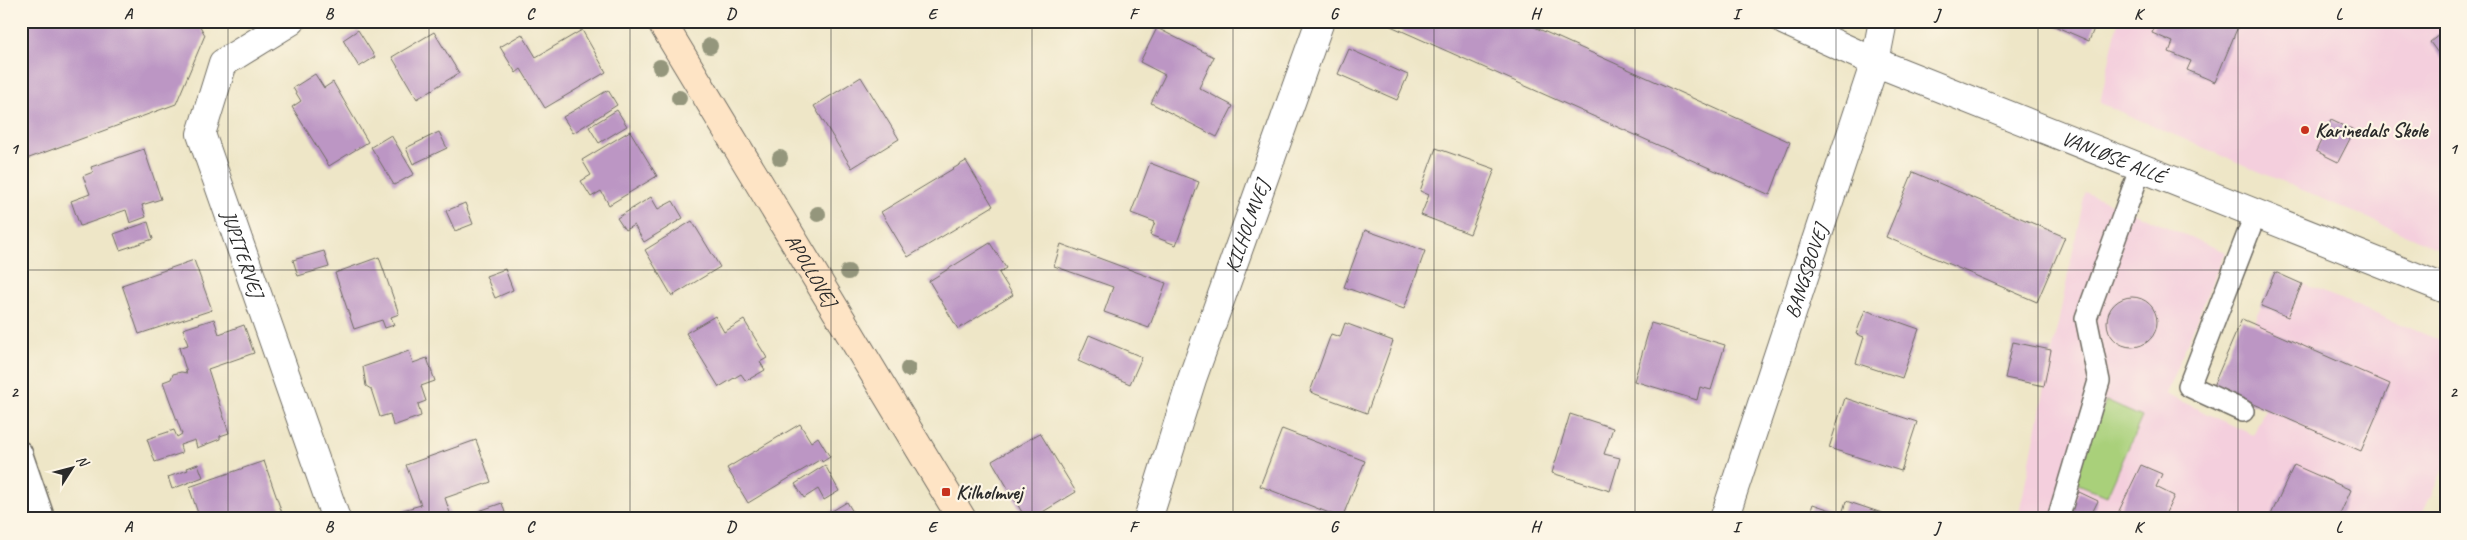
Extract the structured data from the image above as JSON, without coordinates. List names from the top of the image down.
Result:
{
  "streets": {
    "street": [
      "VANLØSE ALLÉ",
      "KILHOLMVEJ",
      "JUPITERVEJ",
      "APOLLOVEJ",
      "BANGSBOVEJ"
    ]
  },
  "crossings": [
    ["VANLØSE ALLÉ", "BANGSBOVEJ"]
  ],
  "places": {
    "other": ["Karinedals Skole"],
    "transit": ["Kilholmvej"]
  },
  "north": "top right",
  "grid": {
    "columns": [
      "A",
      "B",
      "C",
      "D",
      "E",
      "F",
      "G",
      "H",
      "I",
      "J",
      "K",
      "L"
    ],
    "rows": ["1", "2"]
  }
}
